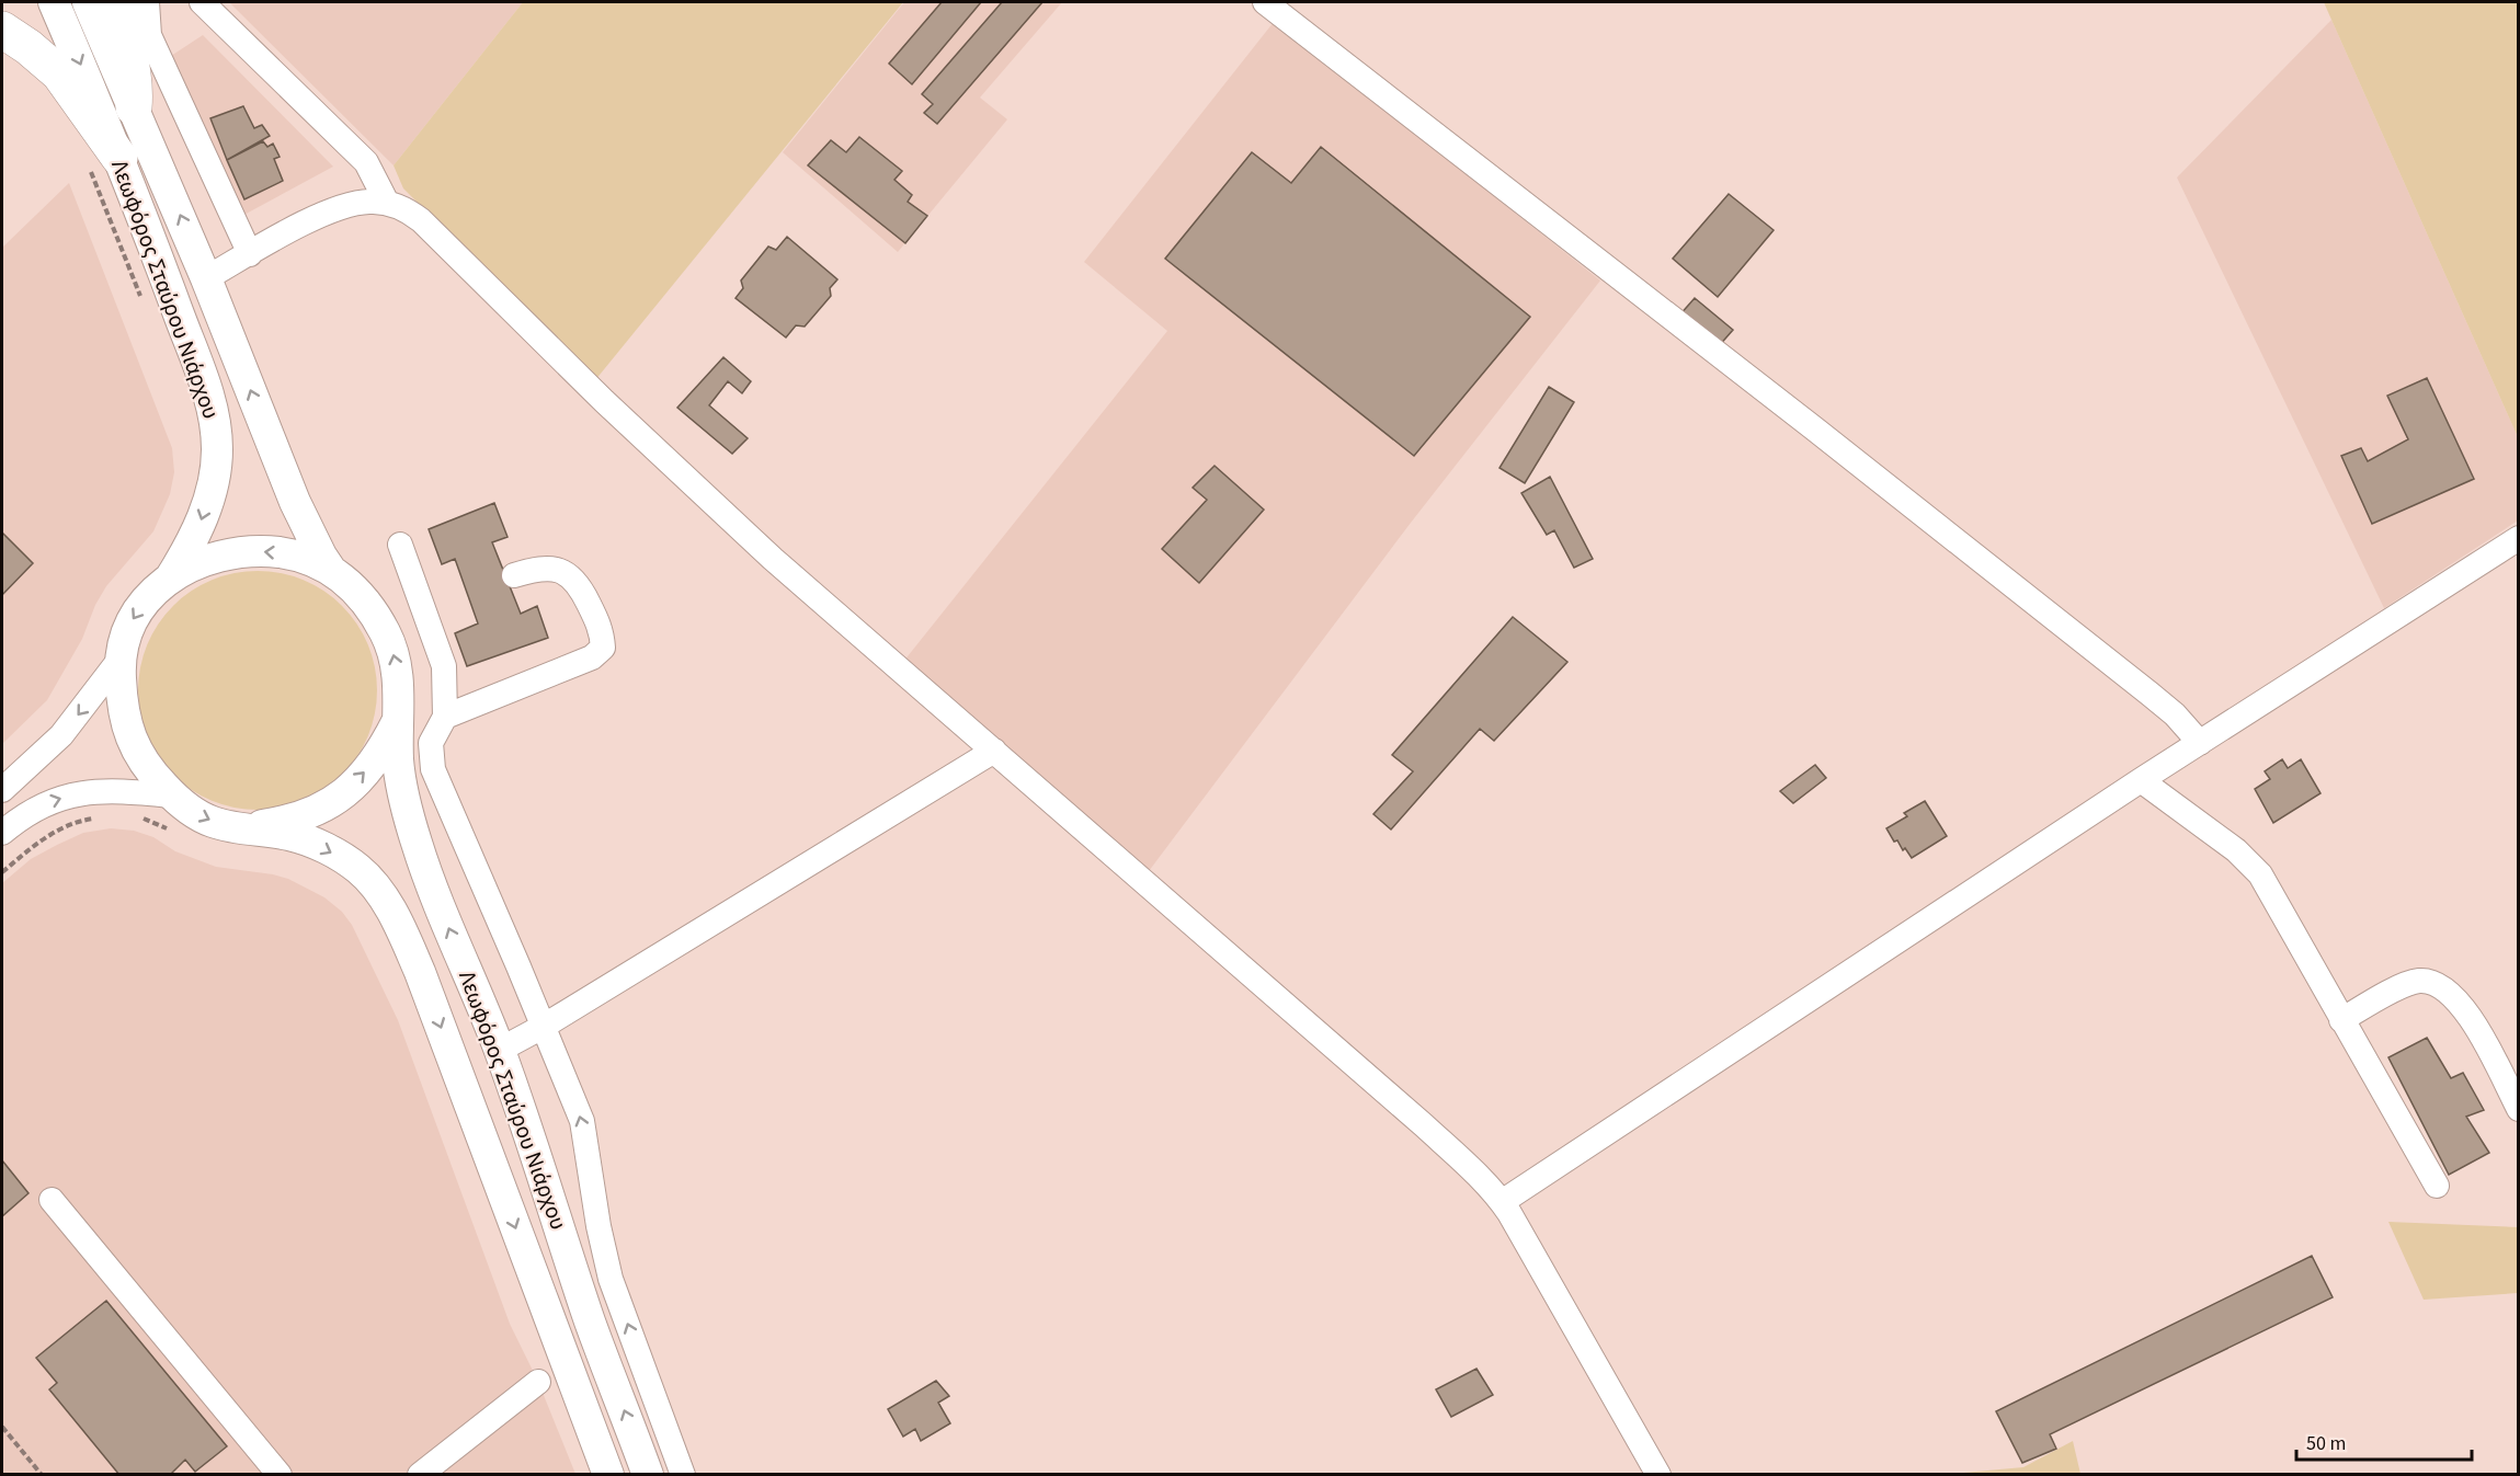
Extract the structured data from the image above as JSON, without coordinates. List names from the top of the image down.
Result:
{
  "streets": {
    "main road": ["Λεωφόρος Σταύρου Νιάρχου"]
  },
  "scale_bar": "50 m"
}
